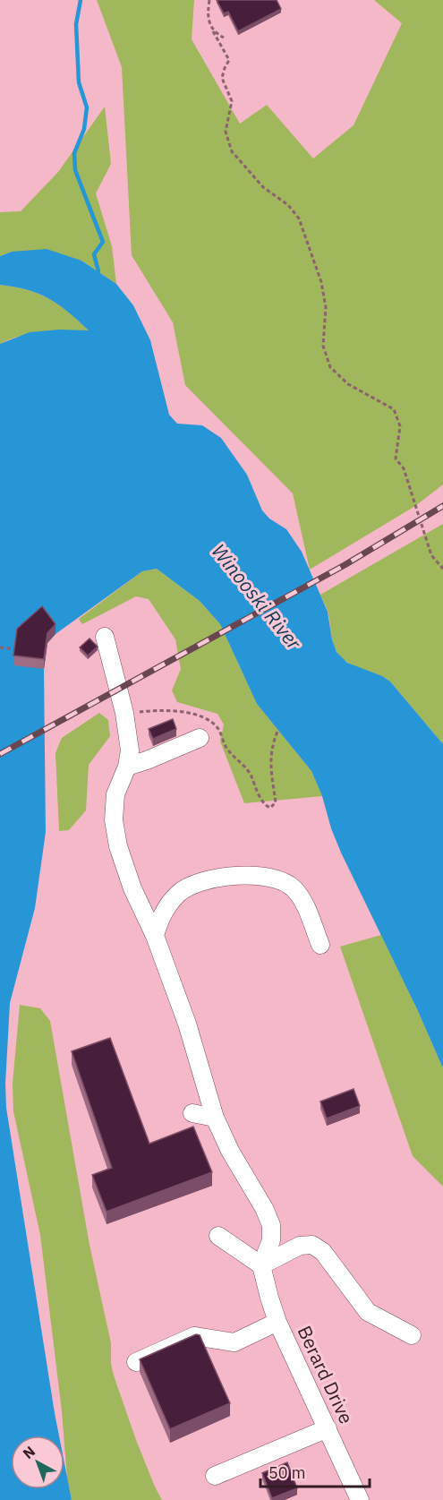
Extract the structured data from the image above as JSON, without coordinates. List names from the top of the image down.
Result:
{
  "streets": {
    "street": ["Berard Drive"]
  },
  "water": ["Winooski River"],
  "scale_bar": "50 m",
  "north": "top left"
}
